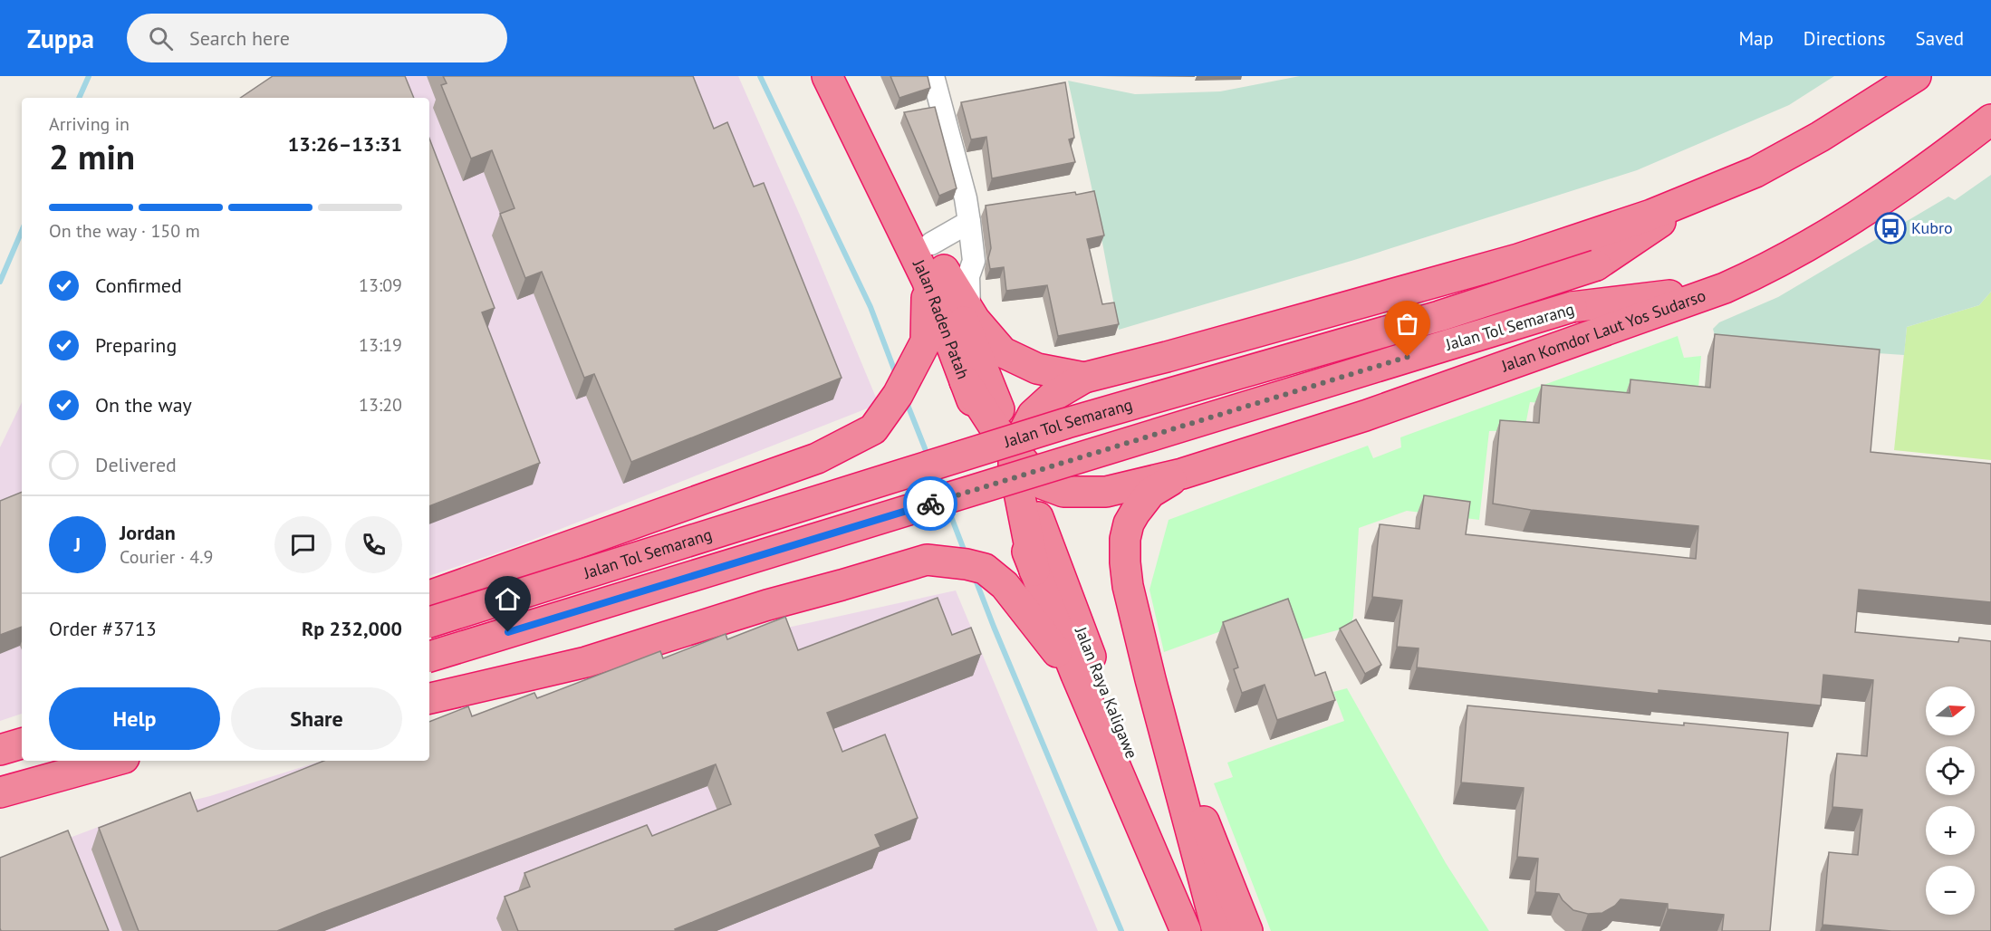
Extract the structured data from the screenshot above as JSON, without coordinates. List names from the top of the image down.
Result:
{
  "streets": {
    "highway": [
      "Jalan Raden Patah",
      "Jalan Tol Semarang",
      "Jalan Komdor Laut Yos Sudarso",
      "Jalan Raya Kaligawe"
    ]
  },
  "crossings": [
    ["Jalan Raden Patah", "Jalan Raya Kaligawe"],
    ["Jalan Tol Semarang", "Jalan Komdor Laut Yos Sudarso"]
  ],
  "places": {
    "bus stop": ["Kubro"]
  },
  "north": "right",
  "page": {
    "header": "Zuppa",
    "search": "Search here",
    "nav": ["Map", "Directions", "Saved"],
    "heading": ["2 min", "Arriving in", "13:26–13:31"],
    "panel": [
      "Jordan",
      "Courier · 4.9",
      "Order #3713",
      "Rp 232,000"
    ],
    "bar": "On the way · 150 m",
    "list": [
      ["Confirmed", "13:09"],
      ["Preparing", "13:19"],
      ["On the way", "13:20"],
      "Delivered"
    ],
    "round": "J",
    "buttons": ["Help", "Share"],
    "map_buttons": ["+", "−"]
  }
}
